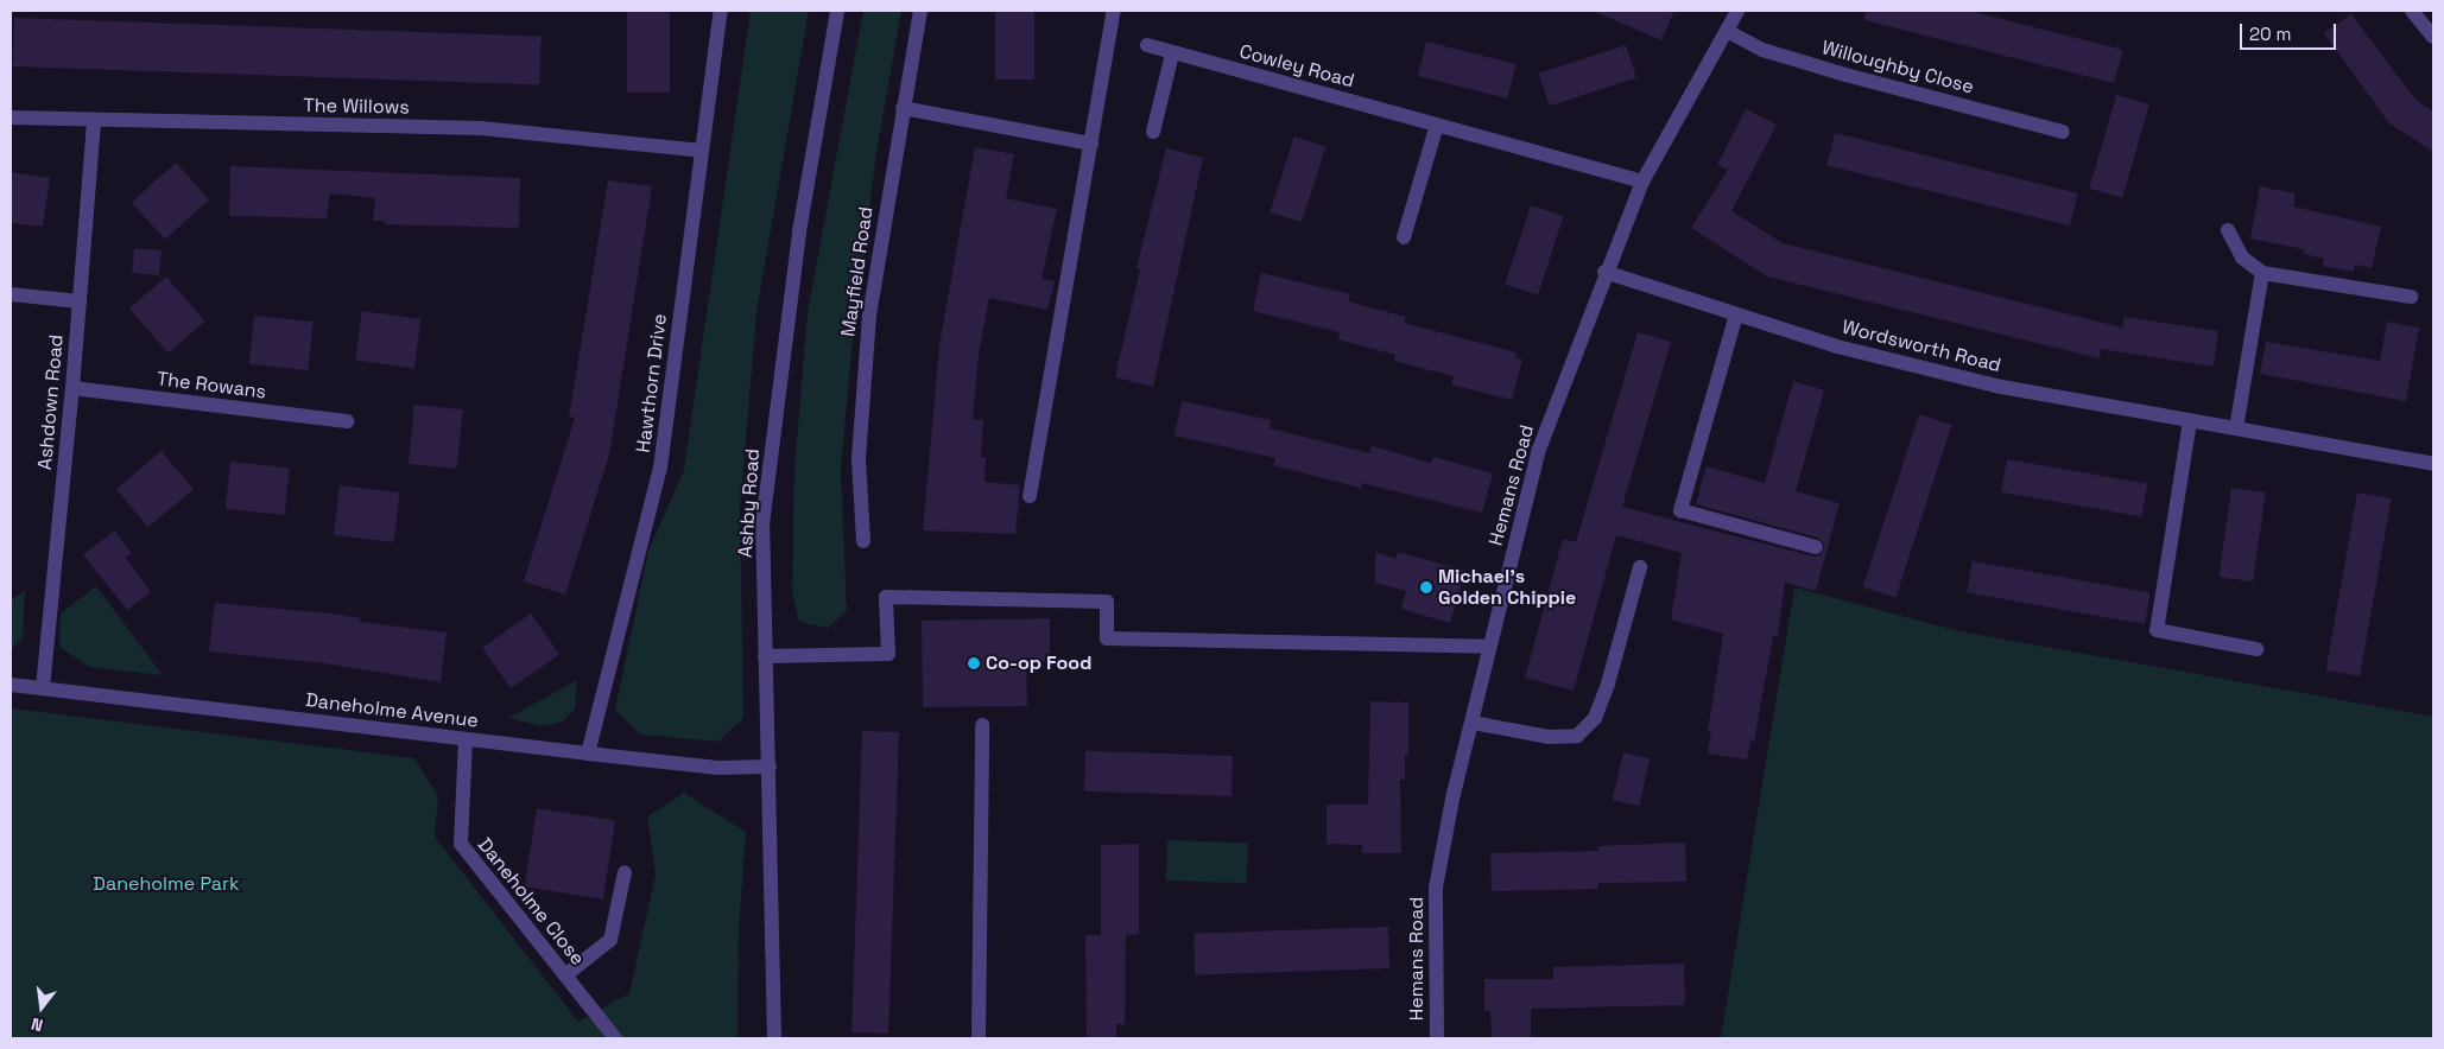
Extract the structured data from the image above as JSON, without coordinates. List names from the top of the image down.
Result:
{
  "streets": {
    "street": [
      "Cowley Road",
      "Willoughby Close",
      "The Willows",
      "Mayfield Road",
      "Wordsworth Road",
      "Hawthorn Drive",
      "The Rowans",
      "Ashdown Road",
      "Hemans Road",
      "Ashby Road",
      "Daneholme Avenue",
      "Daneholme Close"
    ]
  },
  "crossings": [
    ["Cowley Road", "Hemans Road"],
    ["Willoughby Close", "Hemans Road"],
    ["The Willows", "Hawthorn Drive"],
    ["The Willows", "Ashdown Road"],
    ["Wordsworth Road", "Hemans Road"],
    ["Hawthorn Drive", "Daneholme Avenue"],
    ["The Rowans", "Ashdown Road"],
    ["Ashdown Road", "Daneholme Avenue"],
    ["Ashby Road", "Daneholme Avenue"],
    ["Daneholme Avenue", "Daneholme Close"]
  ],
  "parks": ["Daneholme Park"],
  "places": ["Michael's Golden Chippie", "Co-op Food"],
  "scale_bar": "20 m",
  "north": "bottom"
}
